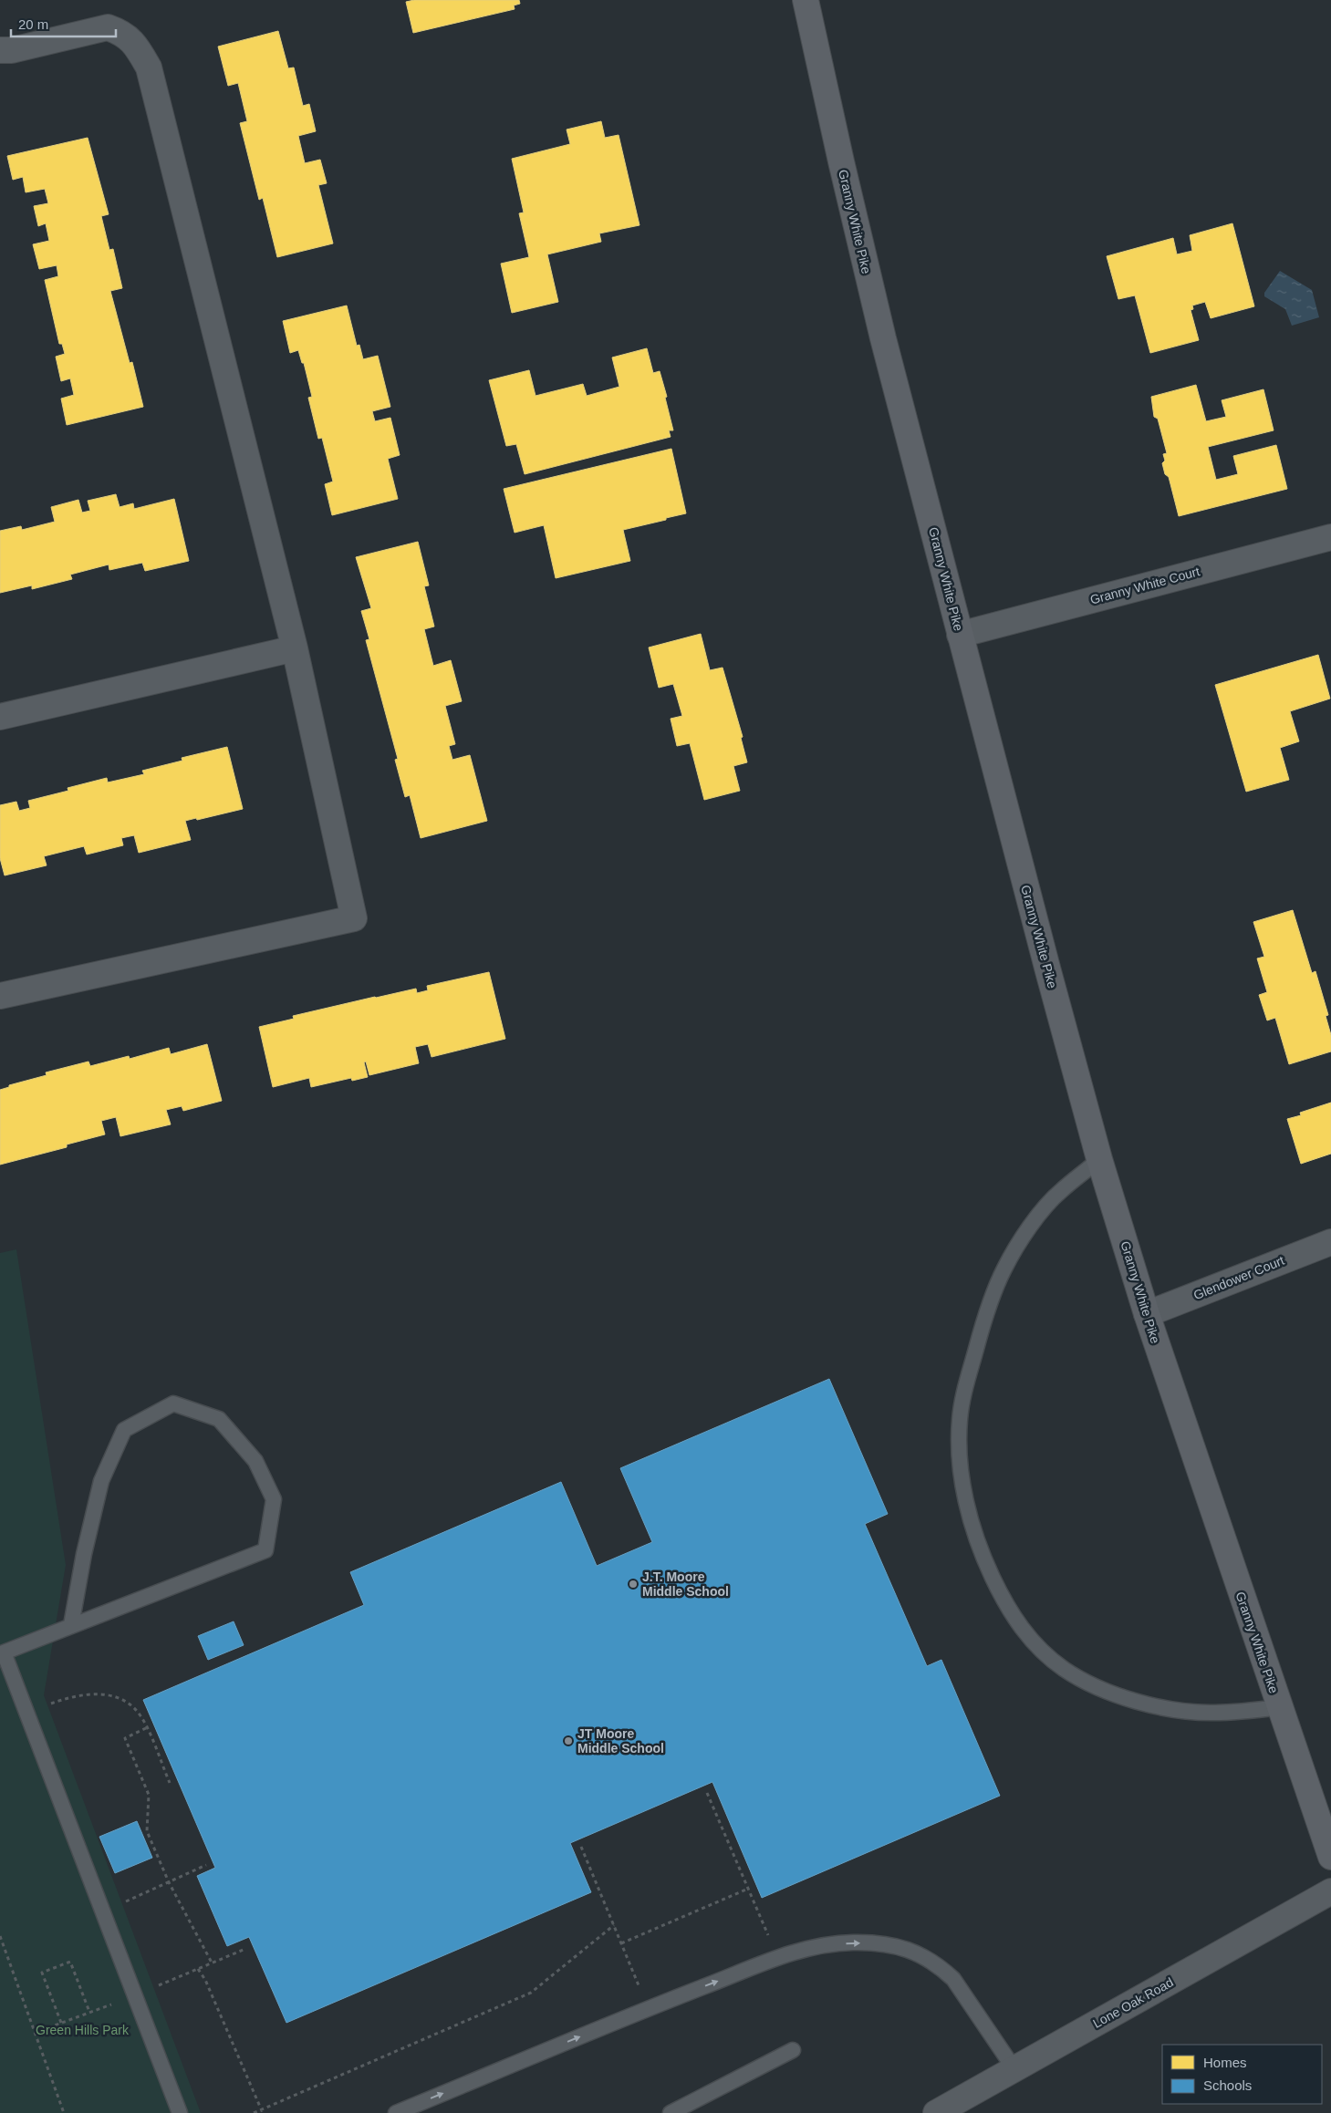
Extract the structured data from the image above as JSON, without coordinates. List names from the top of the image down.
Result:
{
  "streets": {
    "main road": ["Granny White Pike"],
    "street": ["Granny White Court", "Glendower Court", "Lone Oak Road"]
  },
  "crossings": [
    ["Granny White Pike", "Granny White Court"],
    ["Granny White Pike", "Glendower Court"]
  ],
  "parks": ["Green Hills Park"],
  "places": ["J.T. Moore Middle School", "JT Moore Middle School"],
  "legend": ["Homes", "Schools"],
  "scale_bar": "20 m"
}
